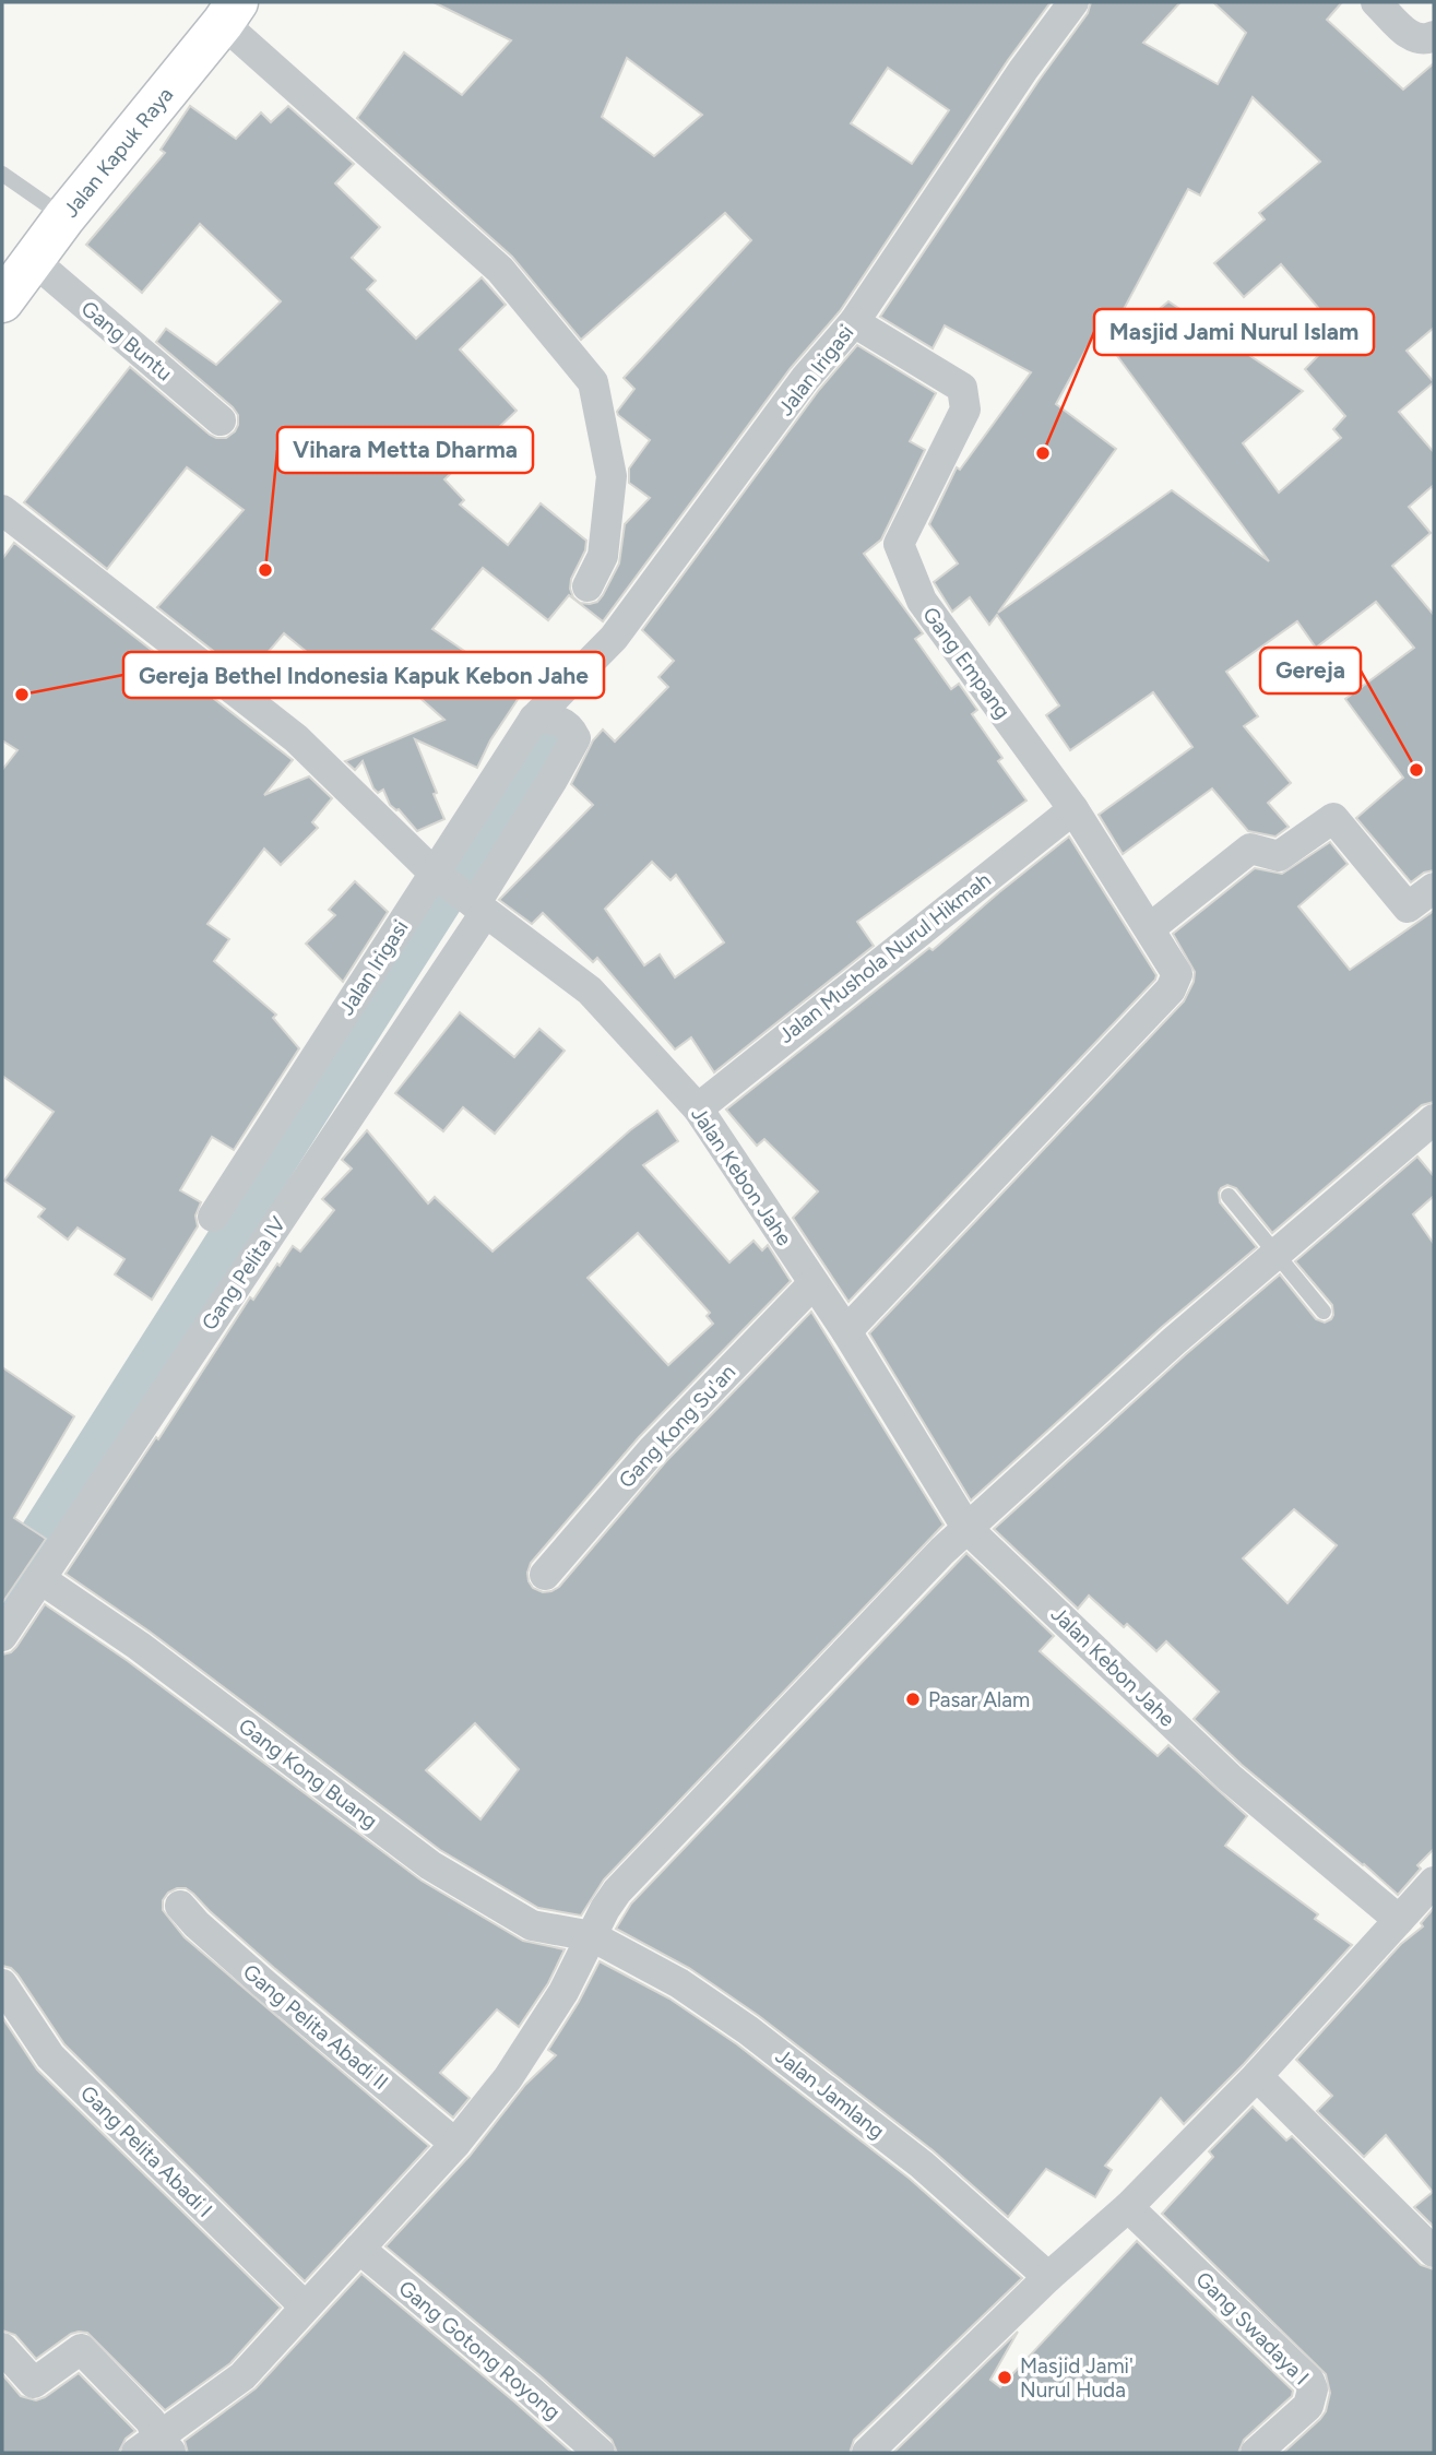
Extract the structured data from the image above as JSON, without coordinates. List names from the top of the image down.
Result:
{
  "streets": {
    "main road": ["Jalan Kapuk Raya"],
    "street": [
      "Gang Buntu",
      "Jalan Irigasi",
      "Gang Empang",
      "Jalan Mushola Nurul Hikmah",
      "Jalan Kebon Jahe",
      "Gang Pelita IV",
      "Gang Kong Su'an",
      "Gang Kong Buang",
      "Gang Pelita Abadi II",
      "Jalan Jamlang",
      "Gang Pelita Abadi I",
      "Gang Swadaya I",
      "Gang Gotong Royong"
    ]
  },
  "crossings": [
    ["Jalan Kapuk Raya", "Gang Buntu"],
    ["Jalan Irigasi", "Gang Empang"],
    ["Jalan Irigasi", "Jalan Kebon Jahe"],
    ["Gang Empang", "Jalan Mushola Nurul Hikmah"],
    ["Gang Empang", "Jalan Kebon Jahe"],
    ["Jalan Mushola Nurul Hikmah", "Jalan Kebon Jahe"],
    ["Jalan Kebon Jahe", "Gang Pelita IV"],
    ["Jalan Kebon Jahe", "Gang Kong Su'an"],
    ["Gang Pelita IV", "Gang Kong Buang"],
    ["Gang Kong Buang", "Jalan Jamlang"]
  ],
  "places": [
    "Masjid Jami Nurul Islam",
    "Vihara Metta Dharma",
    "Gereja Bethel Indonesia Kapuk Kebon Jahe",
    "Gereja",
    "Pasar Alam",
    "Masjid Jami' Nurul Huda"
  ]
}
